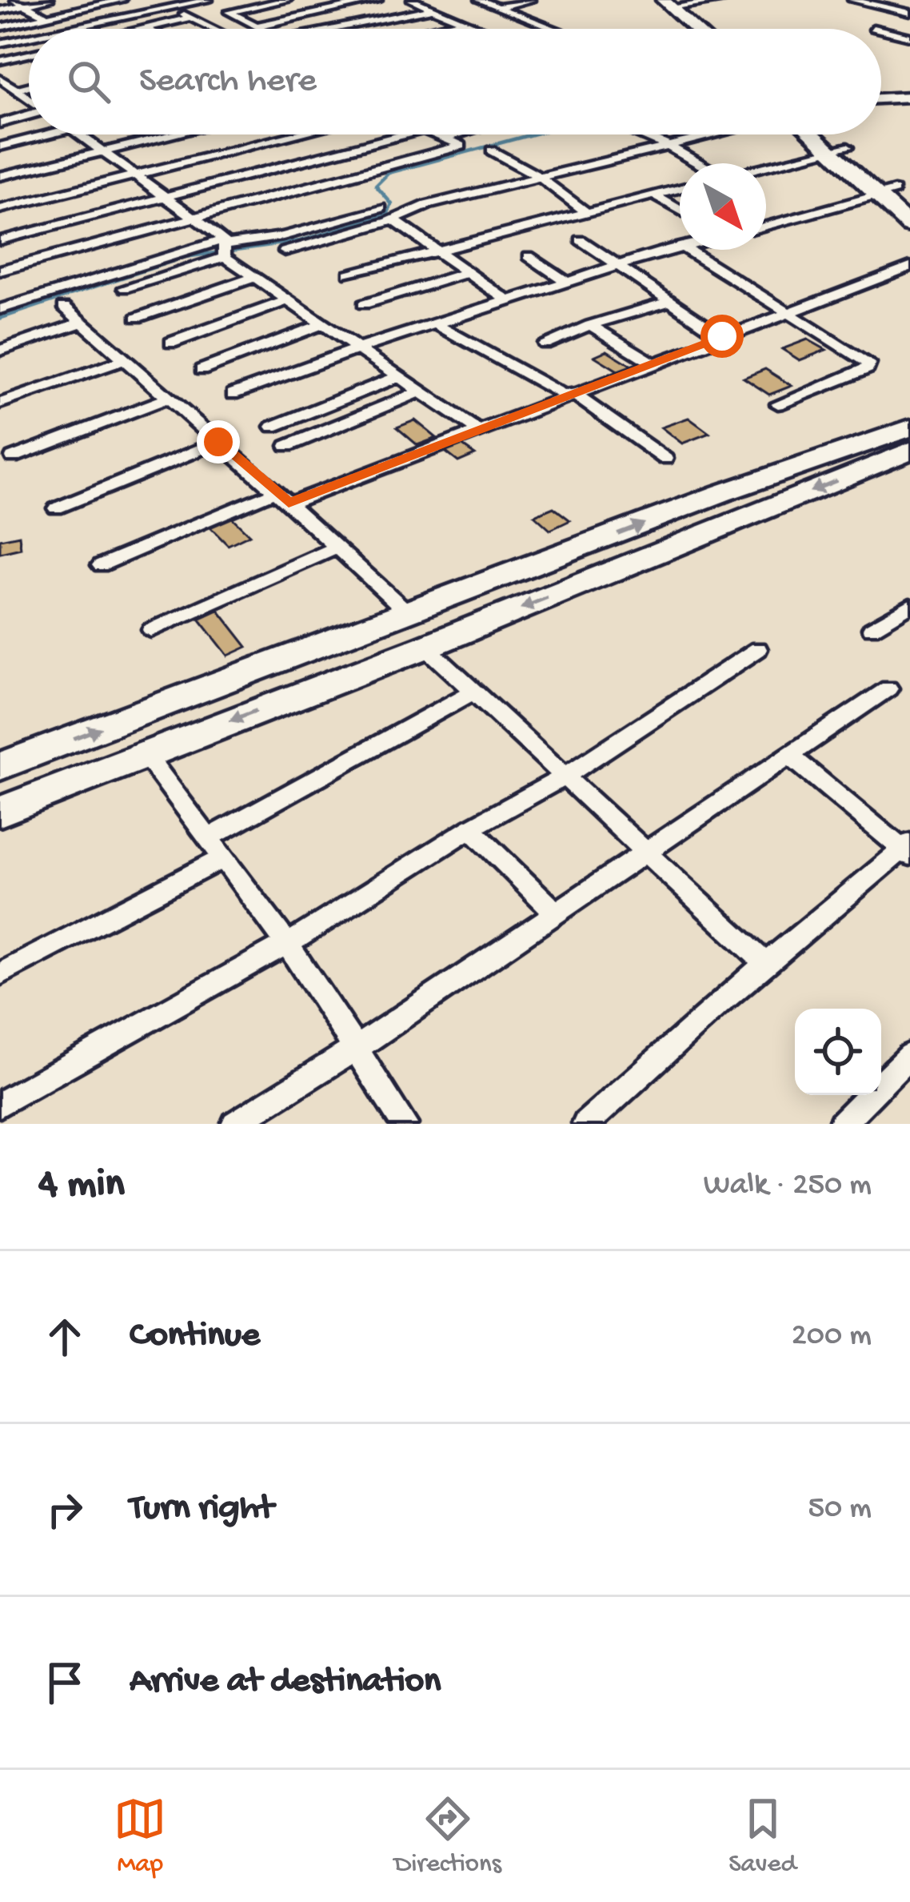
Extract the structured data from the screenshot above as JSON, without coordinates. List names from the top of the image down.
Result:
{
  "north": "bottom right",
  "page": {
    "search": "Search here",
    "heading": ["4 min", "Walk · 250 m"],
    "list": [
      ["Continue", "200 m"],
      ["Turn right", "50 m"],
      "Arrive at destination"
    ],
    "nav": ["Map", "Directions", "Saved"]
  }
}
